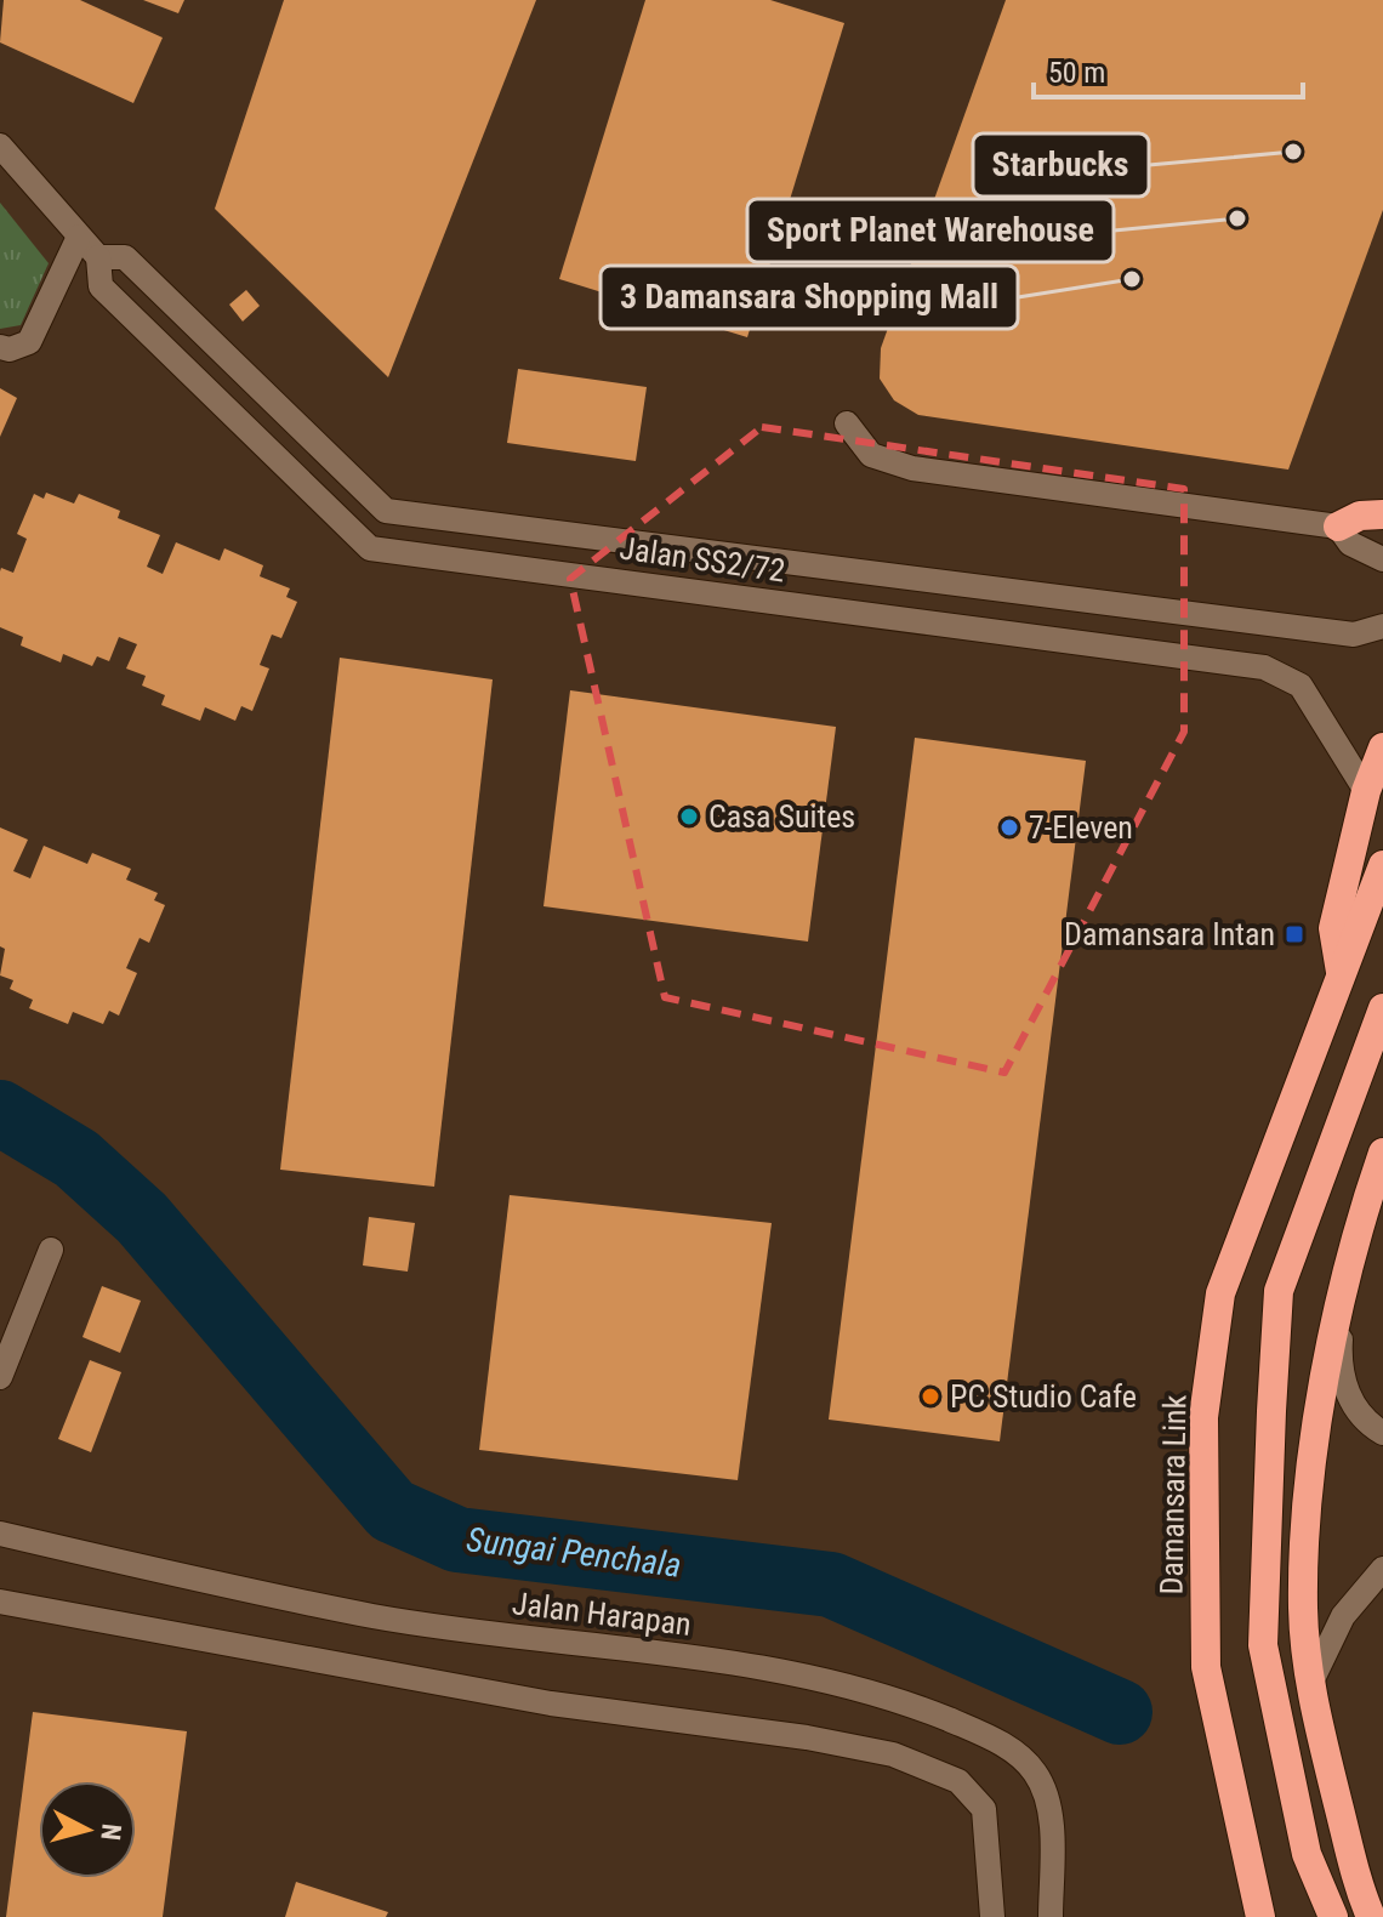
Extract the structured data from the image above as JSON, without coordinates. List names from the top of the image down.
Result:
{
  "streets": {
    "highway": ["Damansara Link"],
    "street": ["Jalan SS2/72", "Jalan Harapan"]
  },
  "water": ["Sungai Penchala"],
  "places": {
    "other": [
      "Starbucks",
      "Sport Planet Warehouse",
      "3 Damansara Shopping Mall",
      "Casa Suites",
      "7-Eleven",
      "PC Studio Cafe"
    ],
    "transit": ["Damansara Intan"]
  },
  "scale_bar": "50 m",
  "north": "right"
}
